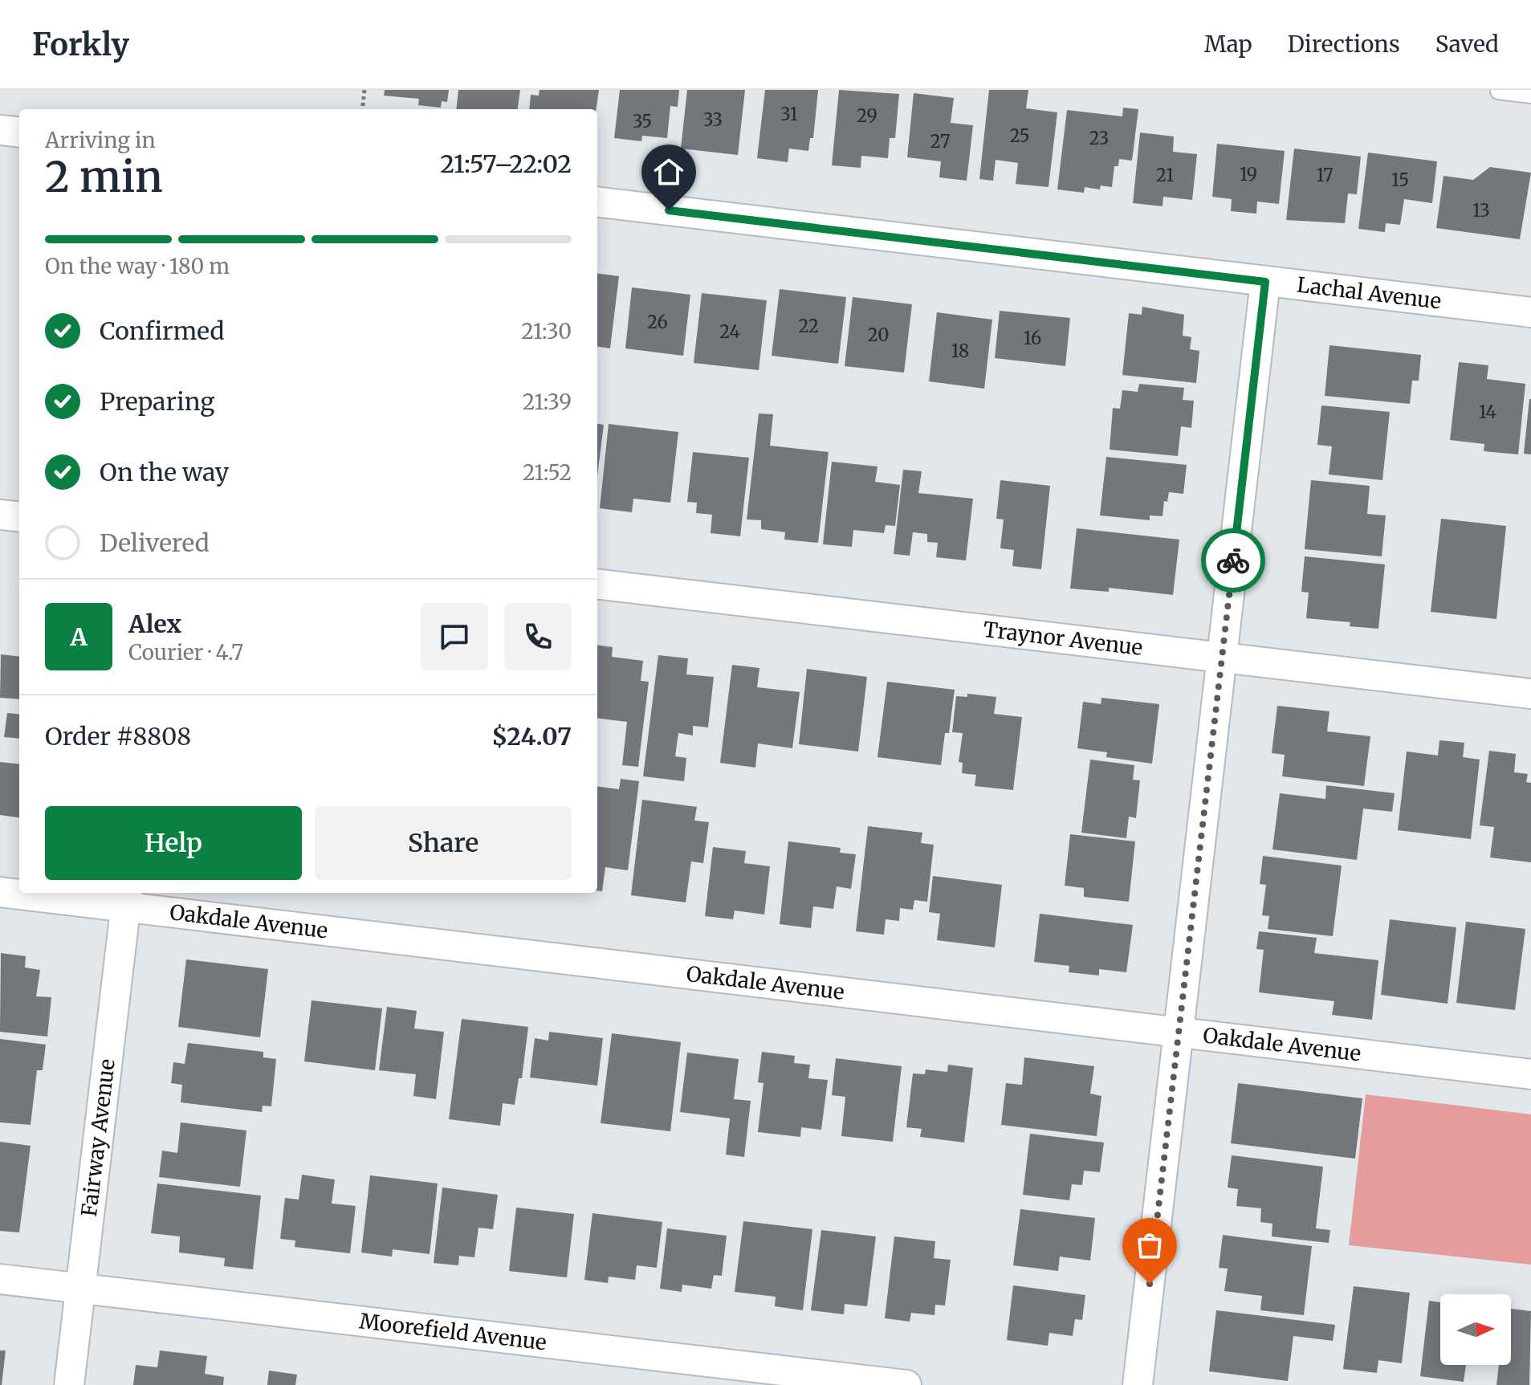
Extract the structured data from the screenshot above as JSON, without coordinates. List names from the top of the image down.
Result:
{
  "streets": {
    "street": [
      "Lachal Avenue",
      "Traynor Avenue",
      "Oakdale Avenue",
      "Fairway Avenue",
      "Moorefield Avenue"
    ]
  },
  "crossings": [
    ["Oakdale Avenue", "Fairway Avenue"],
    ["Fairway Avenue", "Moorefield Avenue"]
  ],
  "house_numbers": [
    "31",
    "29",
    "33",
    "35",
    "25",
    "23",
    "27",
    "19",
    "21",
    "17",
    "15",
    "13",
    "26",
    "22",
    "24",
    "20",
    "16",
    "18",
    "14"
  ],
  "north": "right",
  "page": {
    "header": "Forkly",
    "nav": ["Map", "Directions", "Saved"],
    "heading": ["2 min", "Arriving in", "21:57–22:02"],
    "panel": [
      "Alex",
      "Courier · 4.7",
      "Order #8808",
      "$24.07"
    ],
    "bar": "On the way · 180 m",
    "list": [
      ["Confirmed", "21:30"],
      ["Preparing", "21:39"],
      ["On the way", "21:52"],
      "Delivered"
    ],
    "round": "A",
    "buttons": ["Help", "Share"]
  }
}
